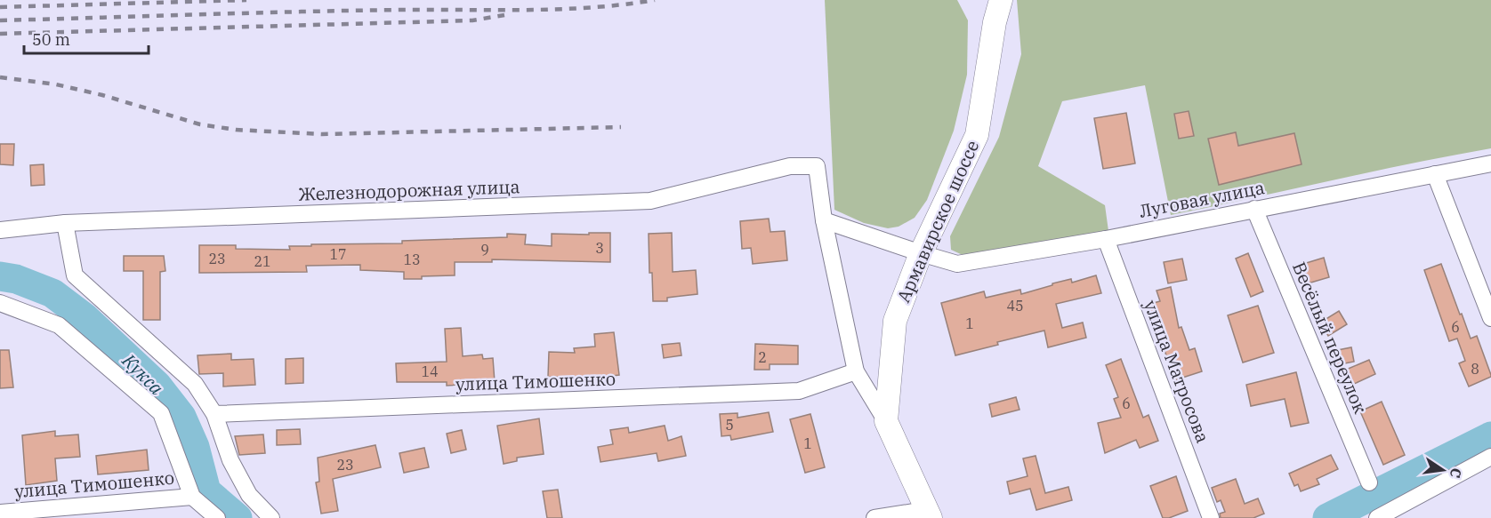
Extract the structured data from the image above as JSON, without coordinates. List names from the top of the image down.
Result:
{
  "streets": {
    "main road": ["Армавирское шоссе"],
    "street": [
      "Железнодорожная улица",
      "Луговая улица",
      "Весёлый переулок",
      "улица Матросова",
      "улица Тимошенко"
    ]
  },
  "crossings": [
    ["Железнодорожная улица", "Армавирское шоссе"],
    ["Луговая улица", "Армавирское шоссе"],
    ["Луговая улица", "Весёлый переулок"],
    ["Луговая улица", "улица Матросова"],
    ["Армавирское шоссе", "улица Тимошенко"]
  ],
  "water": ["Кукса"],
  "house_numbers": [
    "3",
    "9",
    "17",
    "23",
    "13",
    "21",
    "45",
    "1",
    "6",
    "2",
    "8",
    "14",
    "6",
    "5",
    "1",
    "23"
  ],
  "scale_bar": "50 m",
  "north": "right"
}
